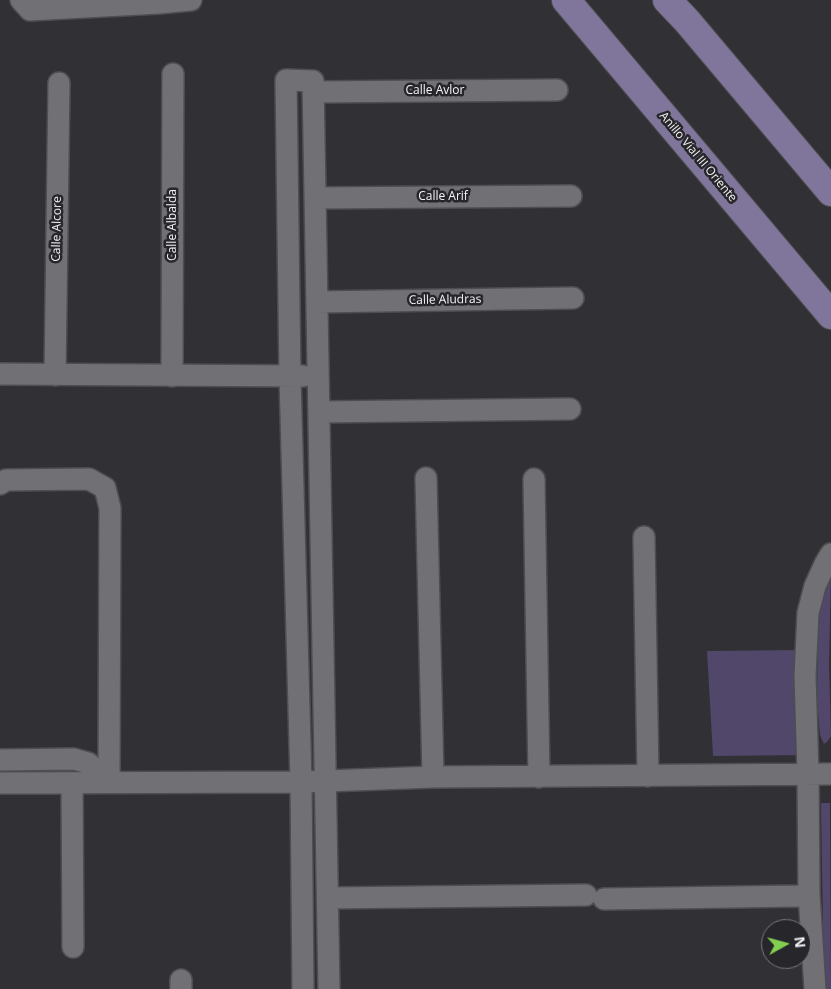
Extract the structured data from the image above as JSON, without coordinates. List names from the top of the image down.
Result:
{
  "streets": {
    "main road": ["Anillo Vial III Oriente"],
    "street": [
      "Calle Avlor",
      "Calle Arif",
      "Calle Albalda",
      "Calle Alcore",
      "Calle Aludras"
    ]
  },
  "north": "right"
}
